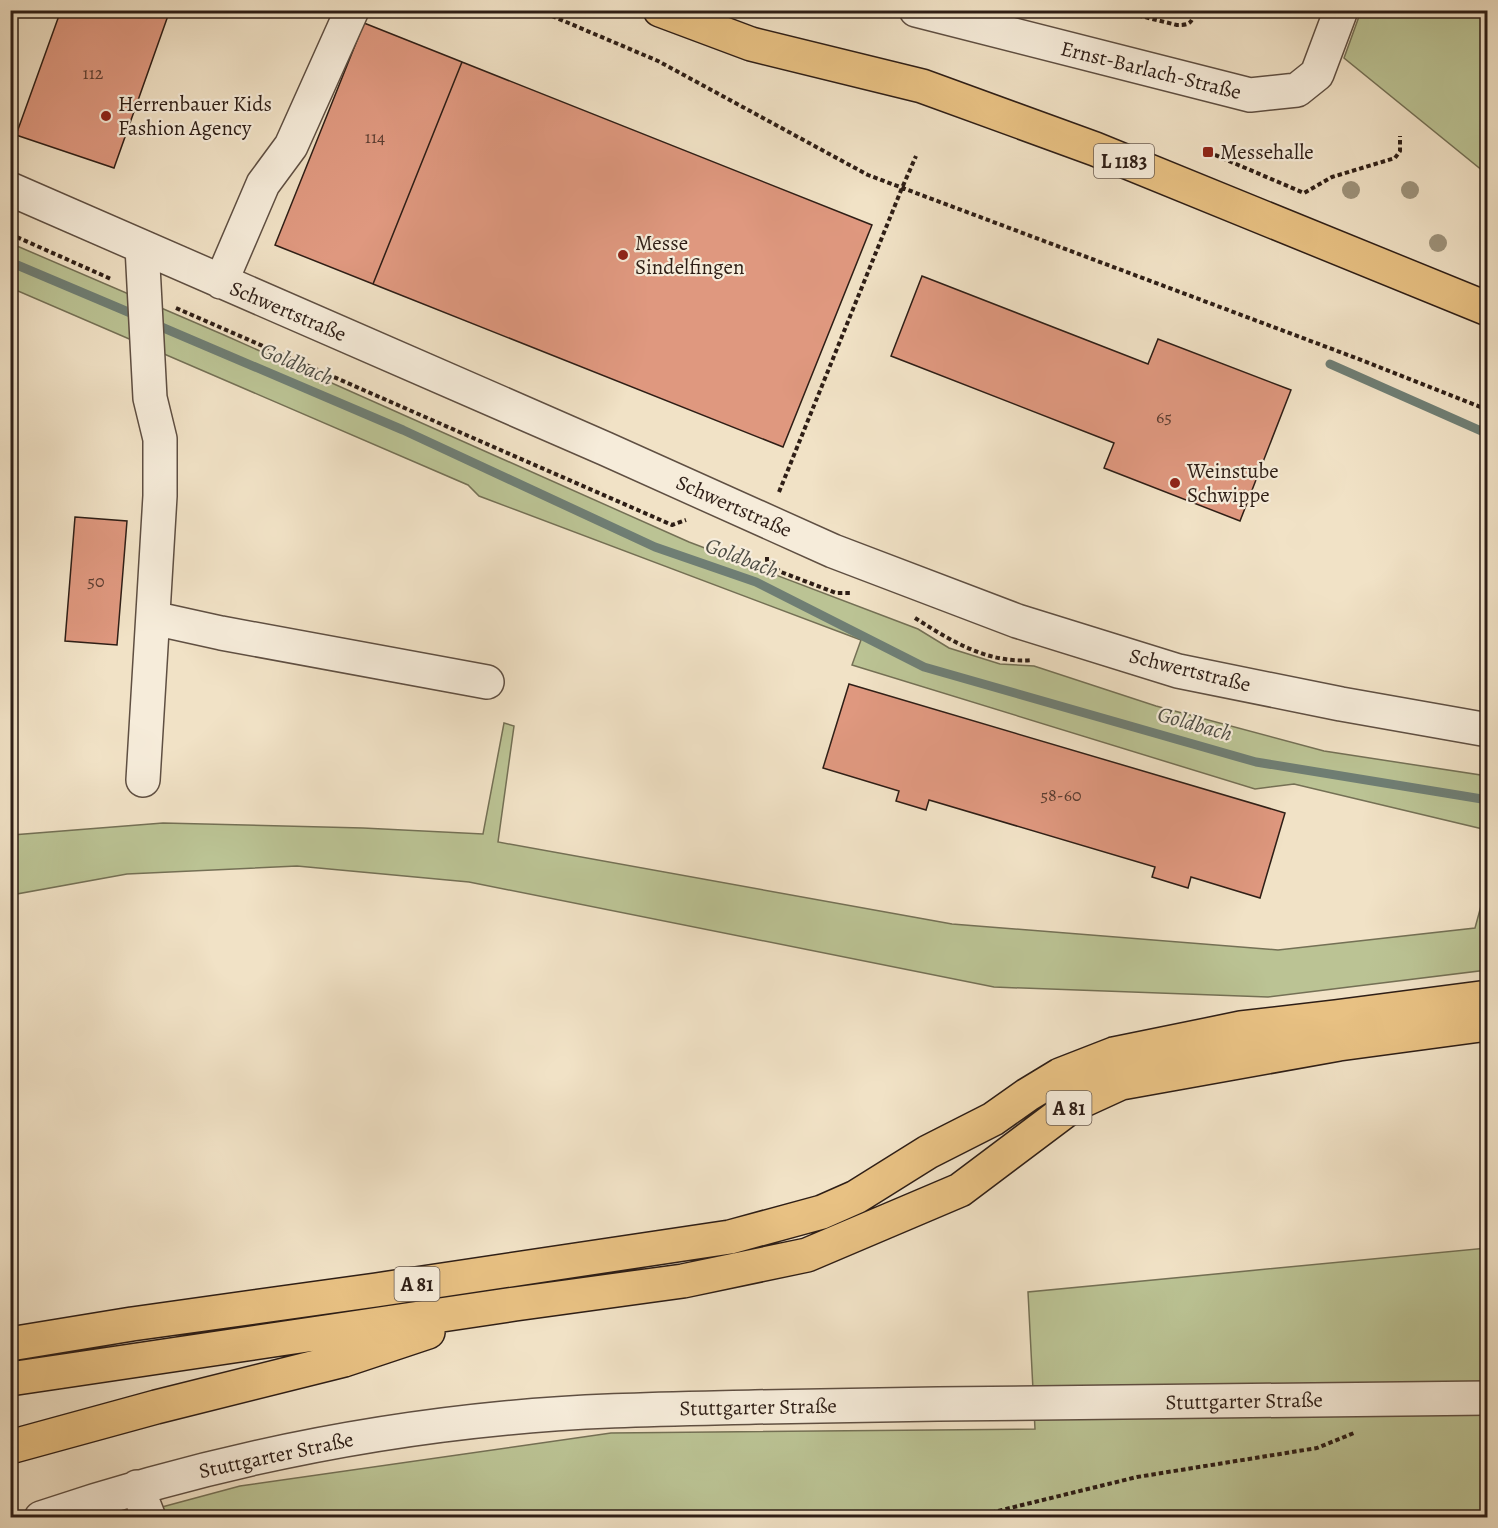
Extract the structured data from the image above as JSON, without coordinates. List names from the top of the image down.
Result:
{
  "streets": {
    "main road": ["L 1183", "A 81"],
    "street": ["Ernst-Barlach-Straße", "Schwertstraße", "Stuttgarter Straße"]
  },
  "water": ["Goldbach"],
  "places": {
    "other": ["Herrenbauer Kids Fashion Agency", "Messe Sindelfingen", "Weinstube Schwippe"],
    "transit": ["Messehalle"]
  },
  "house_numbers": [
    "112",
    "114",
    "65",
    "50",
    "58-60"
  ]
}
